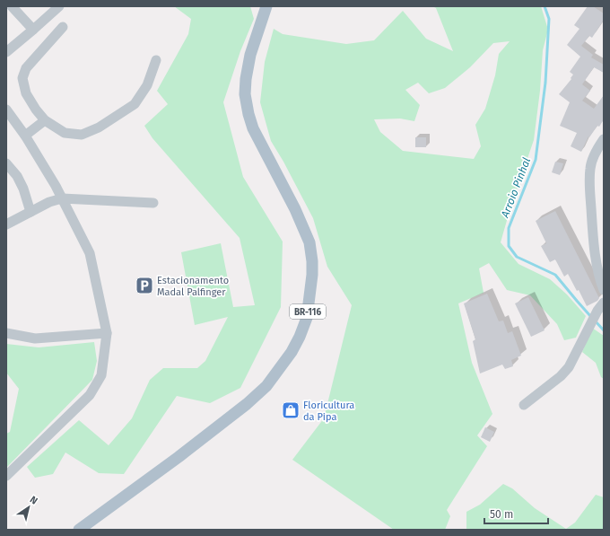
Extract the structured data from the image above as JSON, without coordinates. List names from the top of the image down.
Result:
{
  "streets": {
    "main road": ["BR-116"]
  },
  "water": ["Arroio Pinhal"],
  "places": {
    "parking": ["Estacionamento Madal Palfinger"],
    "shop": ["Floricultura da Pipa"]
  },
  "scale_bar": "50 m",
  "north": "top right"
}
